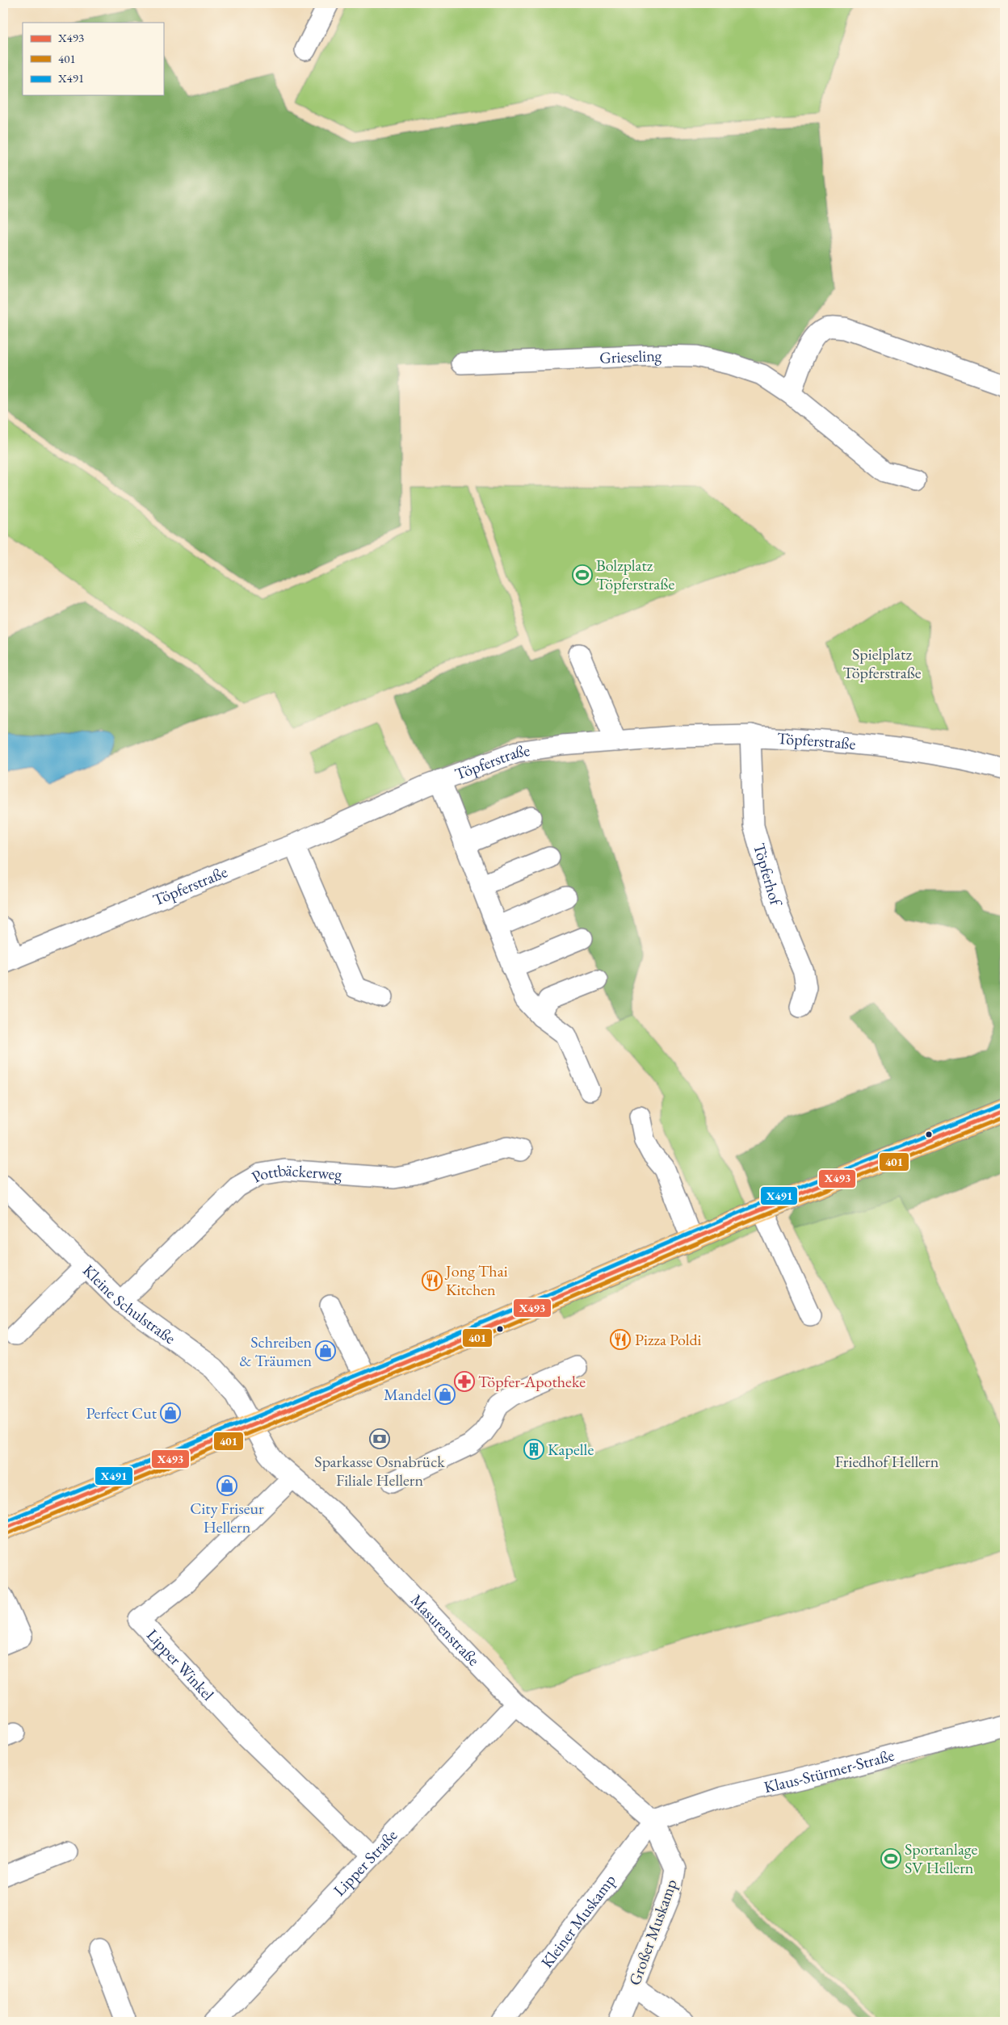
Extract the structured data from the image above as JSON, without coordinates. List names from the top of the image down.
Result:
{
  "streets": {
    "street": [
      "Grieseling",
      "Töpferstraße",
      "Töpferhof",
      "Pottbäckerweg",
      "Kleine Schulstraße",
      "Masurenstraße",
      "Lipper Winkel",
      "Klaus-Stürmer-Straße",
      "Lipper Straße",
      "Kleiner Muskamp",
      "Großer Muskamp"
    ]
  },
  "crossings": [
    ["Töpferstraße", "Töpferhof"],
    ["Pottbäckerweg", "Kleine Schulstraße"],
    ["Kleine Schulstraße", "Masurenstraße"],
    ["Masurenstraße", "Lipper Winkel"],
    ["Masurenstraße", "Klaus-Stürmer-Straße"],
    ["Masurenstraße", "Lipper Straße"],
    ["Masurenstraße", "Kleiner Muskamp"],
    ["Masurenstraße", "Großer Muskamp"],
    ["Lipper Winkel", "Lipper Straße"],
    ["Klaus-Stürmer-Straße", "Kleiner Muskamp"],
    ["Klaus-Stürmer-Straße", "Großer Muskamp"],
    ["Kleiner Muskamp", "Großer Muskamp"]
  ],
  "parks": ["Spielplatz Töpferstraße", "Friedhof Hellern"],
  "places": {
    "sports": ["Bolzplatz Töpferstraße", "Sportanlage SV Hellern"],
    "restaurant": ["Jong Thai Kitchen", "Pizza Poldi"],
    "shop": [
      "Schreiben & Träumen",
      "Mandel",
      "Perfect Cut",
      "City Friseur Hellern"
    ],
    "pharmacy": ["Töpfer-Apotheke"],
    "bank": ["Sparkasse Osnabrück Filiale Hellern"],
    "building": ["Kapelle"]
  },
  "lines": ["transit line X491", "transit line X493", "transit line 401"],
  "legend": ["X493", "401", "X491"]
}
